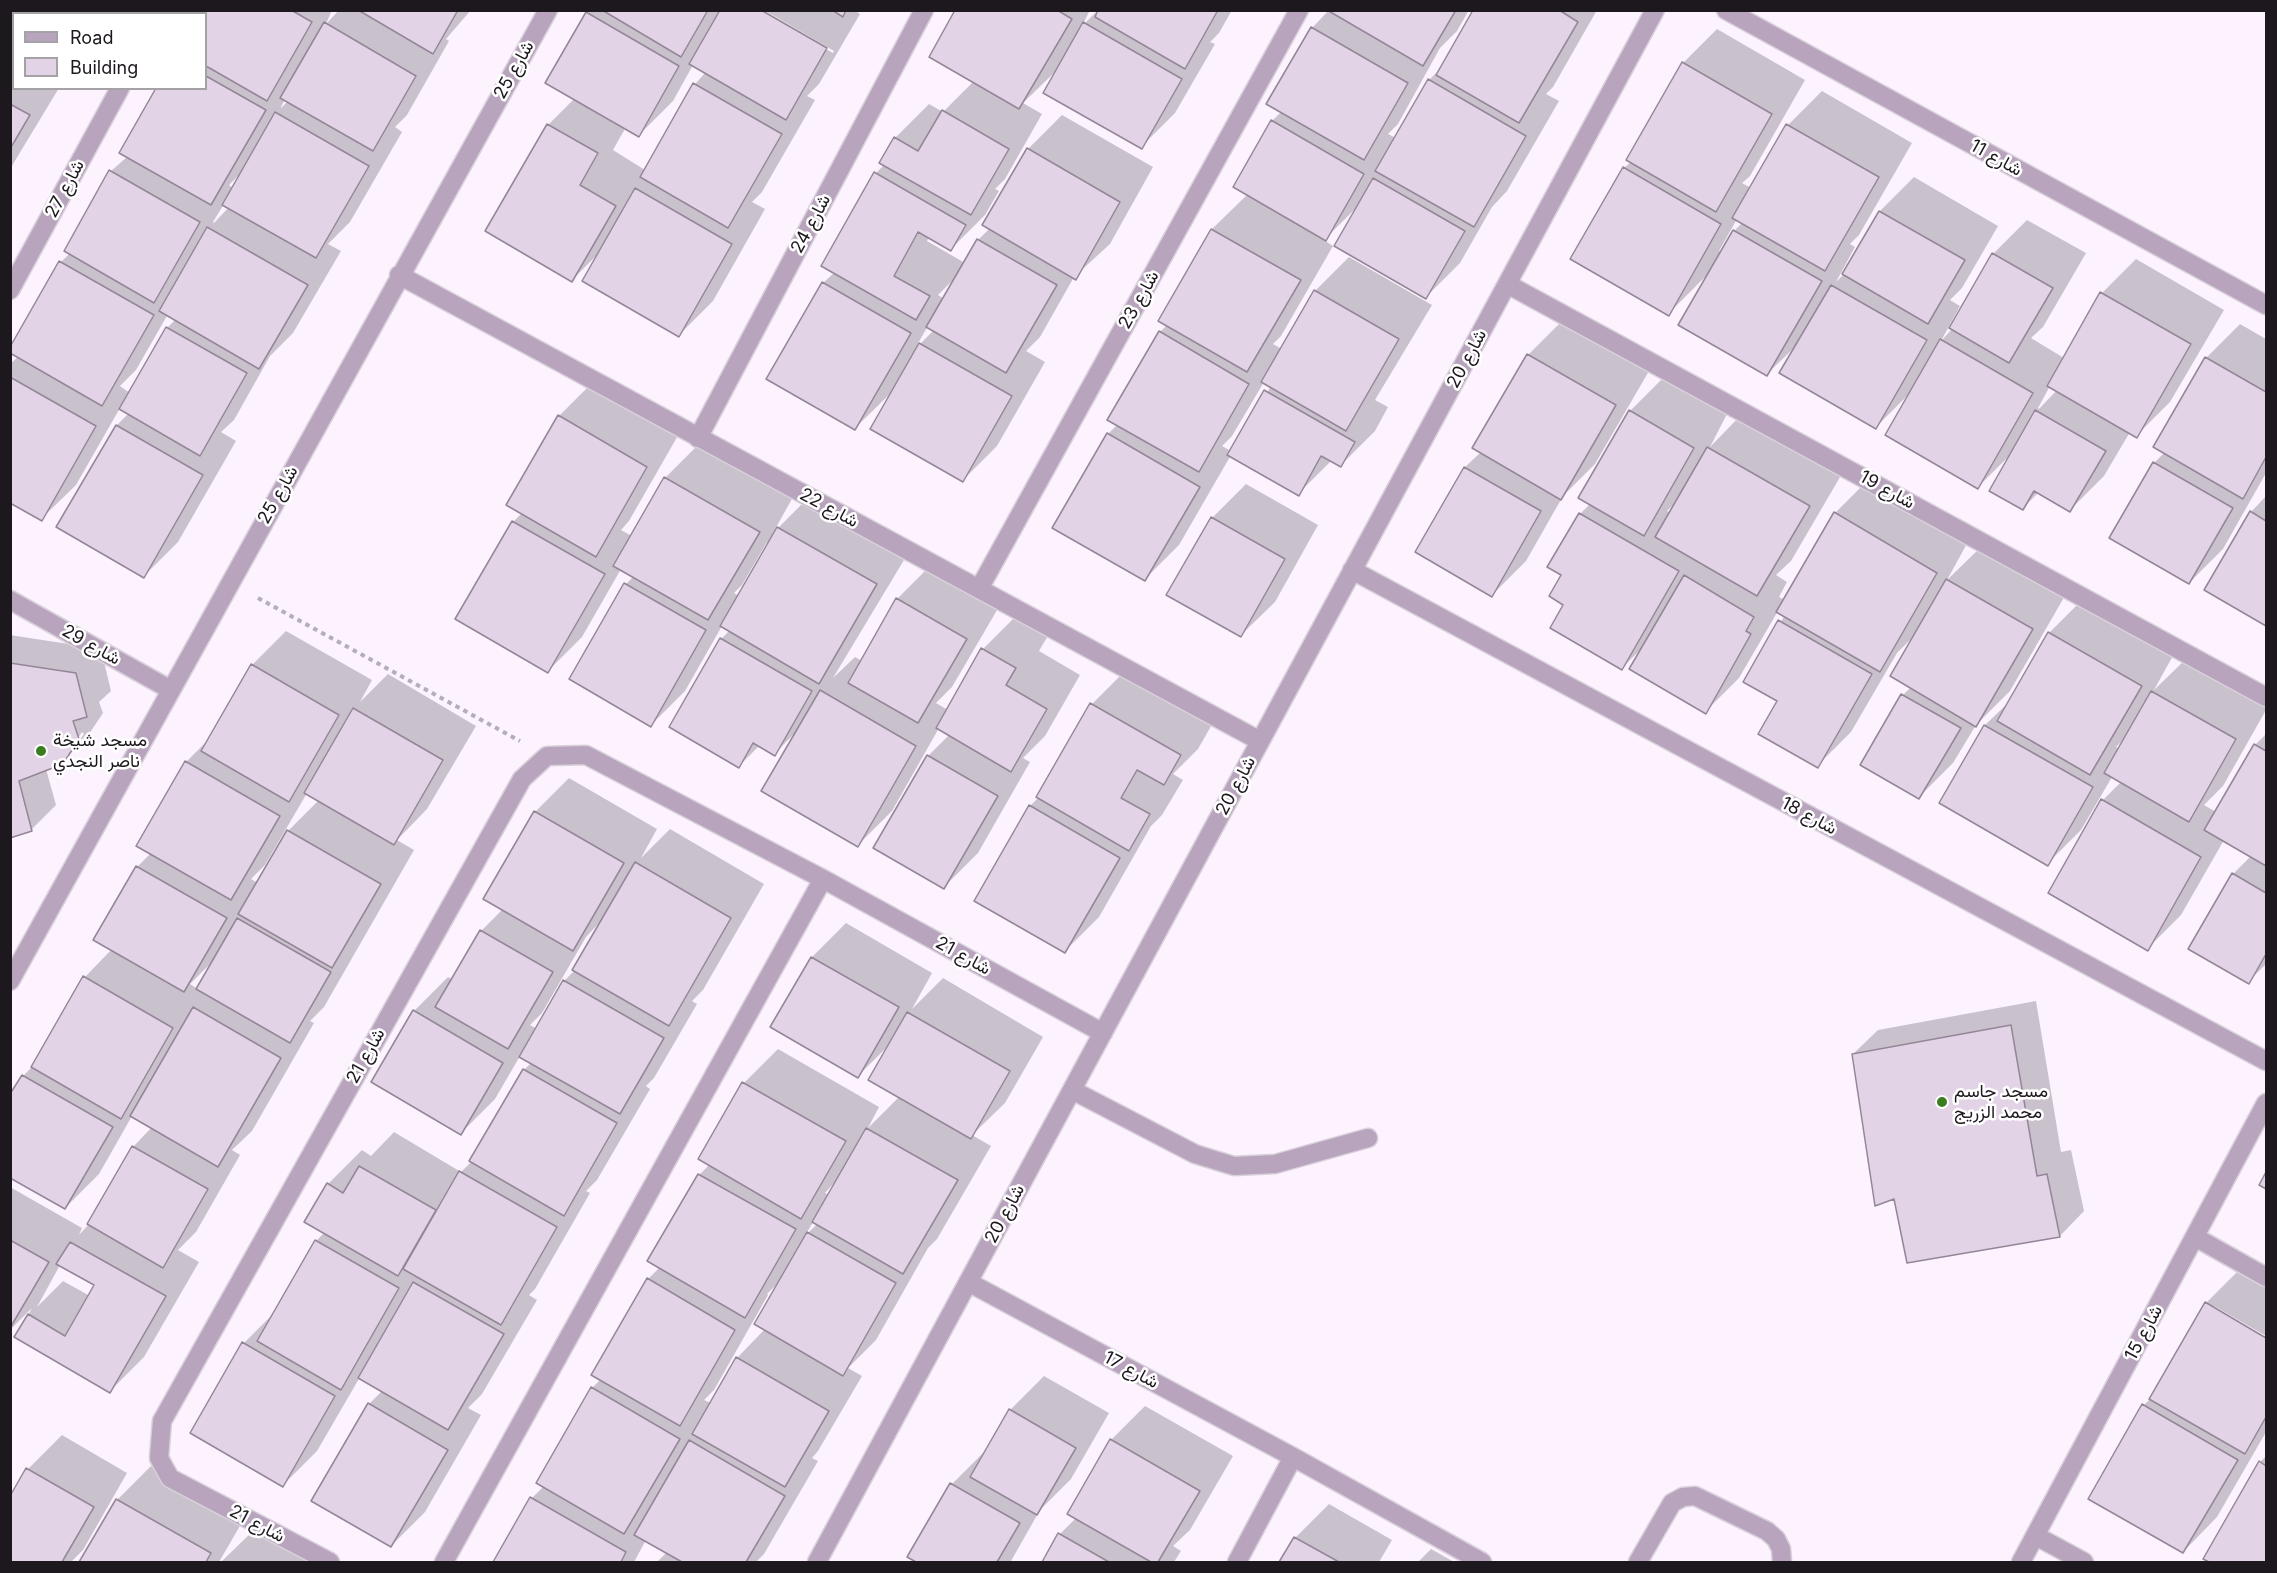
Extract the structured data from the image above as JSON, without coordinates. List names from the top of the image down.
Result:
{
  "streets": {
    "street": [
      "شارع 25",
      "شارع 11",
      "شارع 27",
      "شارع 24",
      "شارع 23",
      "شارع 20",
      "شارع 19",
      "شارع 22",
      "شارع 29",
      "شارع 18",
      "شارع 21",
      "شارع 15",
      "شارع 17"
    ]
  },
  "crossings": [
    ["شارع 25", "شارع 22"],
    ["شارع 25", "شارع 29"],
    ["شارع 24", "شارع 22"],
    ["شارع 23", "شارع 22"],
    ["شارع 20", "شارع 19"],
    ["شارع 20", "شارع 22"],
    ["شارع 20", "شارع 18"],
    ["شارع 20", "شارع 21"],
    ["شارع 20", "شارع 17"]
  ],
  "places": ["مسجد شيخة ناصر النجدي", "مسجد جاسم محمد الزريج"],
  "legend": ["Road", "Building"]
}
